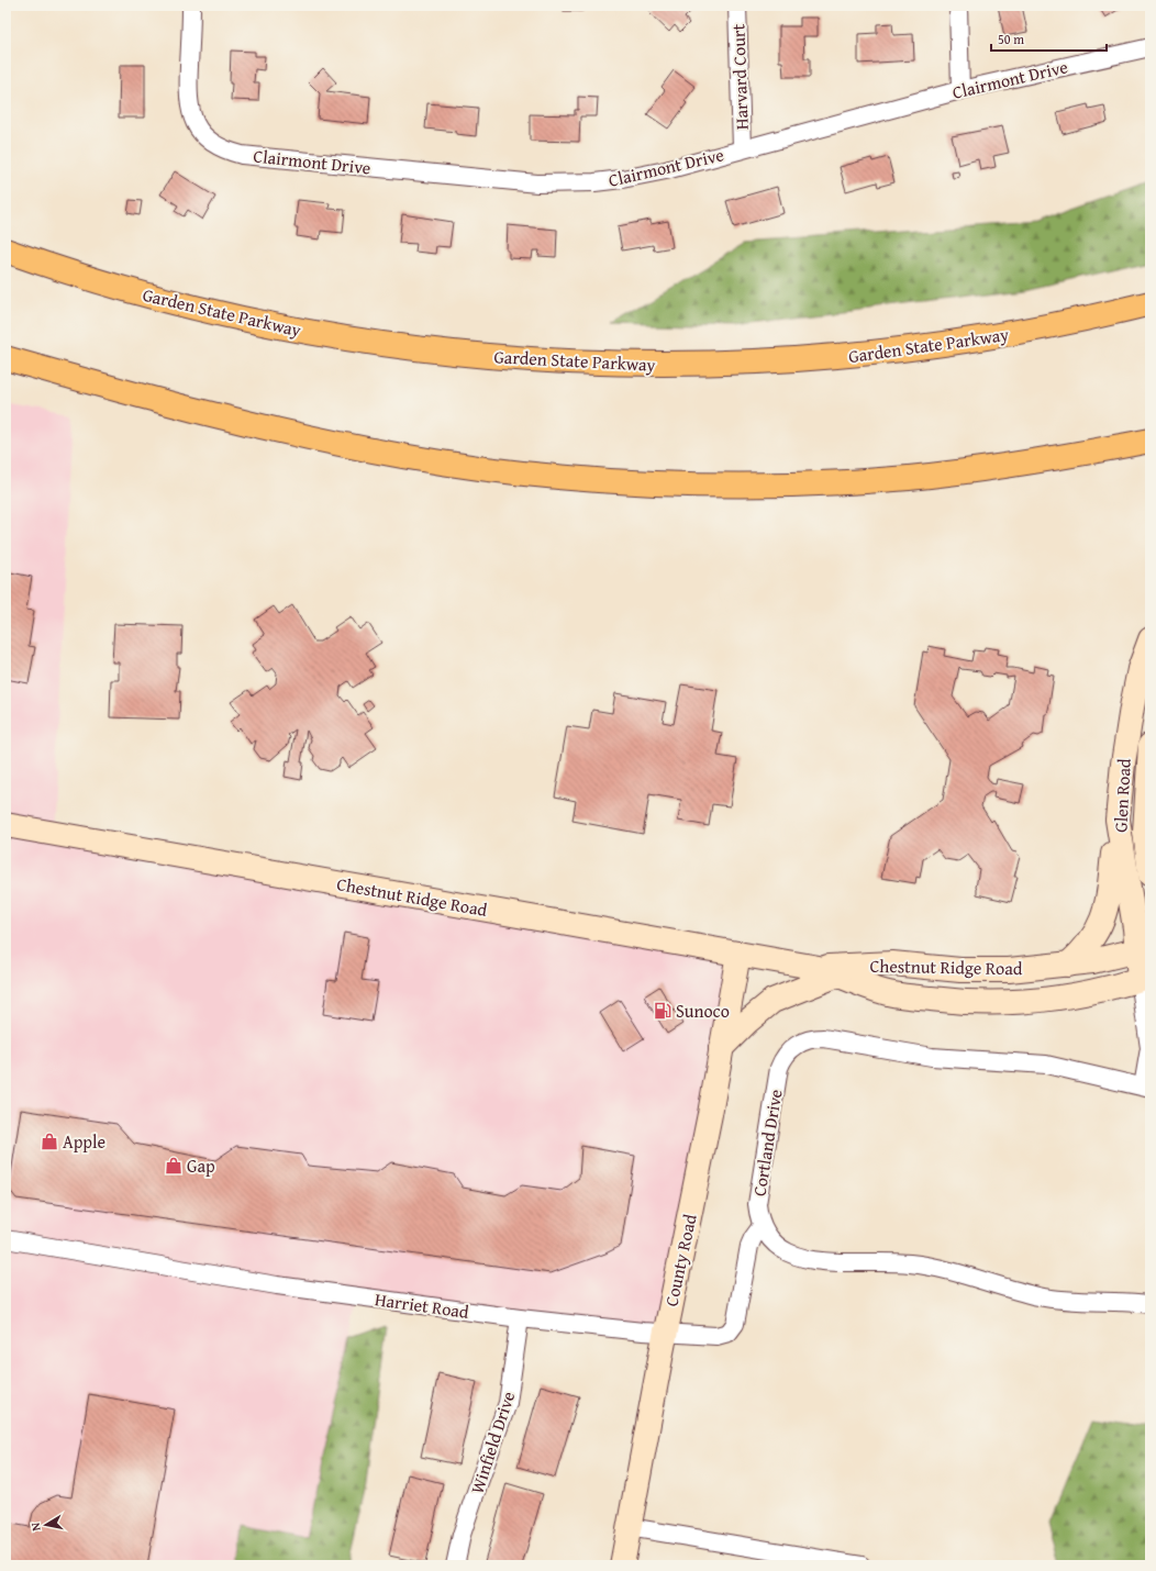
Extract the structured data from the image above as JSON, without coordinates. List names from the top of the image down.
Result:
{
  "streets": {
    "highway": ["Garden State Parkway"],
    "main road": ["Glen Road", "Chestnut Ridge Road", "County Road"],
    "street": [
      "Harvard Court",
      "Clairmont Drive",
      "Cortland Drive",
      "Harriet Road",
      "Winfield Drive"
    ]
  },
  "crossings": [
    ["Harvard Court", "Clairmont Drive"],
    ["Glen Road", "Chestnut Ridge Road"],
    ["Chestnut Ridge Road", "County Road"],
    ["Cortland Drive", "Harriet Road"],
    ["County Road", "Harriet Road"],
    ["Harriet Road", "Winfield Drive"]
  ],
  "places": {
    "fuel station": ["Sunoco"],
    "shop": ["Apple", "Gap"]
  },
  "scale_bar": "50 m",
  "north": "left"
}
